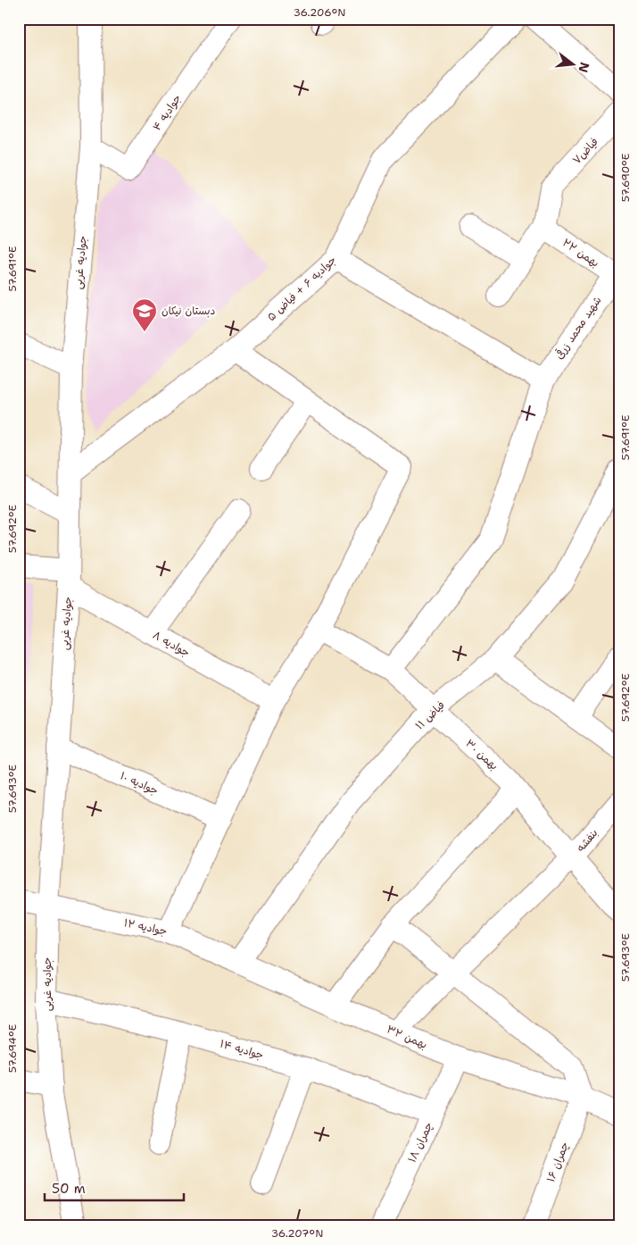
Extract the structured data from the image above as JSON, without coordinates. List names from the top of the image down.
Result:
{
  "streets": {
    "street": [
      "جوادیه ۴",
      "فیاض۷",
      "بهمن ۲۲",
      "جوادیه غربی",
      "جوادیه ۶ + فیاض ۵",
      "شهید محمد زرقی",
      "جوادیه ۸",
      "فیاض ۱۱",
      "بهمن ۳۰",
      "جوادیه ۱۰",
      "بنفشه",
      "جوادیه ۱۲",
      "بهمن ۳۲",
      "جوادیه ۱۴",
      "چمران ۱۸",
      "چمران ۱۶"
    ]
  },
  "crossings": [
    ["جوادیه ۴", "جوادیه غربی"],
    ["فیاض۷", "بهمن ۲۲"],
    ["بهمن ۲۲", "شهید محمد زرقی"],
    ["جوادیه غربی", "جوادیه ۶ + فیاض ۵"],
    ["جوادیه غربی", "جوادیه ۸"],
    ["جوادیه غربی", "جوادیه ۱۰"],
    ["جوادیه غربی", "جوادیه ۱۲"],
    ["جوادیه غربی", "جوادیه ۱۴"],
    ["شهید محمد زرقی", "بهمن ۳۰"],
    ["فیاض ۱۱", "بهمن ۳۰"],
    ["فیاض ۱۱", "جوادیه ۱۲"],
    ["فیاض ۱۱", "بهمن ۳۲"],
    ["بهمن ۳۰", "بنفشه"],
    ["بنفشه", "بهمن ۳۲"],
    ["جوادیه ۱۲", "بهمن ۳۲"],
    ["بهمن ۳۲", "چمران ۱۸"],
    ["بهمن ۳۲", "چمران ۱۶"],
    ["جوادیه ۱۴", "چمران ۱۸"]
  ],
  "places": {
    "school or university": ["دبستان نیکان"]
  },
  "scale_bar": "50 m",
  "north": "right",
  "coordinates": [
    "36.206°N",
    "57.690°E",
    "57.691°E",
    "57.692°E",
    "57.693°E",
    "57.694°E",
    "36.207°N"
  ]
}
